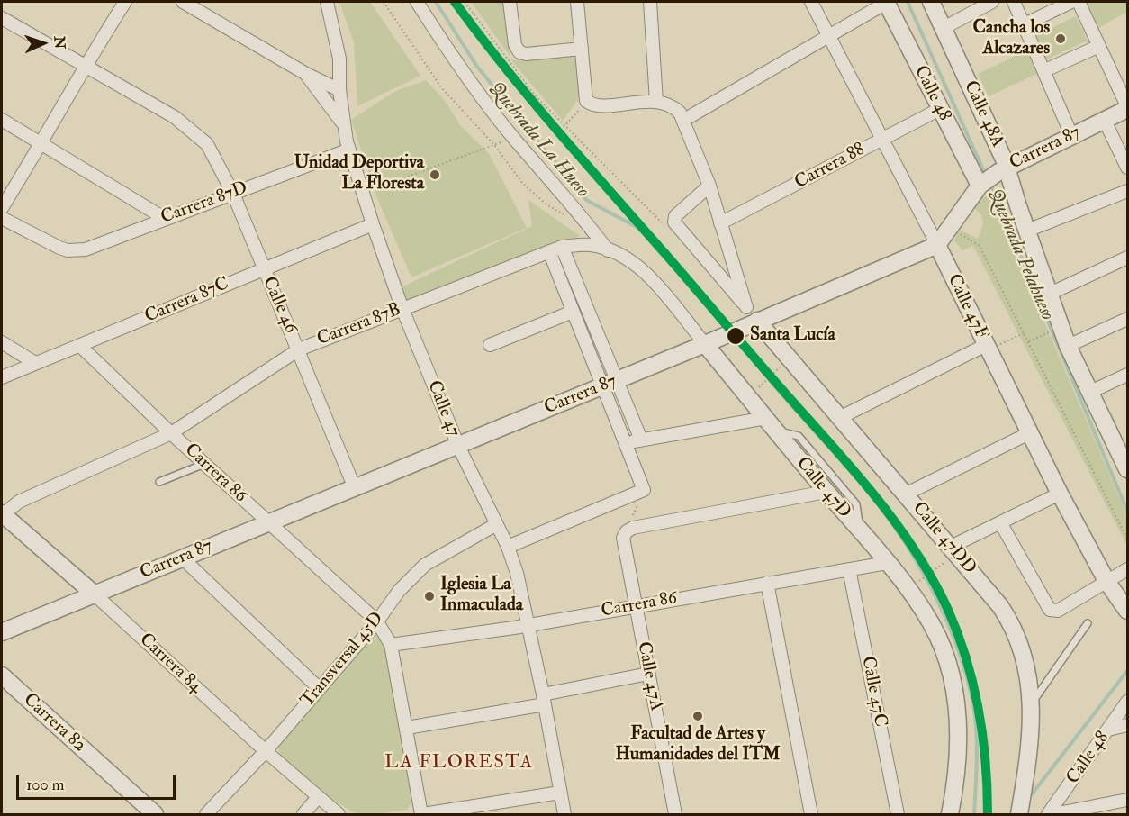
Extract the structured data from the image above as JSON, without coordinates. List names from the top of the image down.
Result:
{
  "streets": {
    "street": [
      "Calle 48",
      "Calle 48A",
      "Carrera 87",
      "Carrera 88",
      "Carrera 87D",
      "Carrera 87C",
      "Calle 46",
      "Calle 47F",
      "Carrera 87B",
      "Calle 47",
      "Carrera 86",
      "Calle 47D",
      "Calle 47DD",
      "Transversal 45D",
      "Carrera 84",
      "Calle 47A",
      "Calle 47C",
      "Carrera 82"
    ]
  },
  "crossings": [
    ["Calle 48", "Carrera 87"],
    ["Calle 48", "Carrera 88"],
    ["Calle 48A", "Carrera 87"],
    ["Carrera 87", "Calle 46"],
    ["Carrera 87", "Calle 47F"],
    ["Carrera 87", "Calle 47"],
    ["Carrera 87", "Carrera 86"],
    ["Carrera 87", "Calle 47D"],
    ["Carrera 87", "Calle 47DD"],
    ["Carrera 87", "Carrera 84"],
    ["Carrera 88", "Calle 47F"],
    ["Carrera 88", "Calle 47DD"],
    ["Carrera 87D", "Calle 46"],
    ["Carrera 87D", "Calle 47"],
    ["Carrera 87C", "Calle 46"],
    ["Carrera 87C", "Calle 47"],
    ["Carrera 87C", "Carrera 86"],
    ["Calle 46", "Carrera 87B"],
    ["Carrera 87B", "Calle 47"],
    ["Carrera 87B", "Carrera 86"],
    ["Carrera 87B", "Calle 47D"],
    ["Carrera 87B", "Carrera 84"],
    ["Calle 47", "Carrera 86"],
    ["Calle 47", "Transversal 45D"],
    ["Carrera 86", "Calle 47D"],
    ["Carrera 86", "Transversal 45D"],
    ["Carrera 86", "Calle 47A"],
    ["Carrera 86", "Calle 47C"],
    ["Transversal 45D", "Carrera 84"]
  ],
  "districts": ["LA FLORESTA"],
  "water": ["Quebrada La Hueso", "Quebrada Pelahueso"],
  "places": [
    "Cancha los Alcazares",
    "Unidad Deportiva La Floresta",
    "Santa Lucía",
    "Iglesia La Inmaculada",
    "Facultad de Artes y Humanidades del ITM"
  ],
  "scale_bar": "100 m",
  "north": "right"
}
